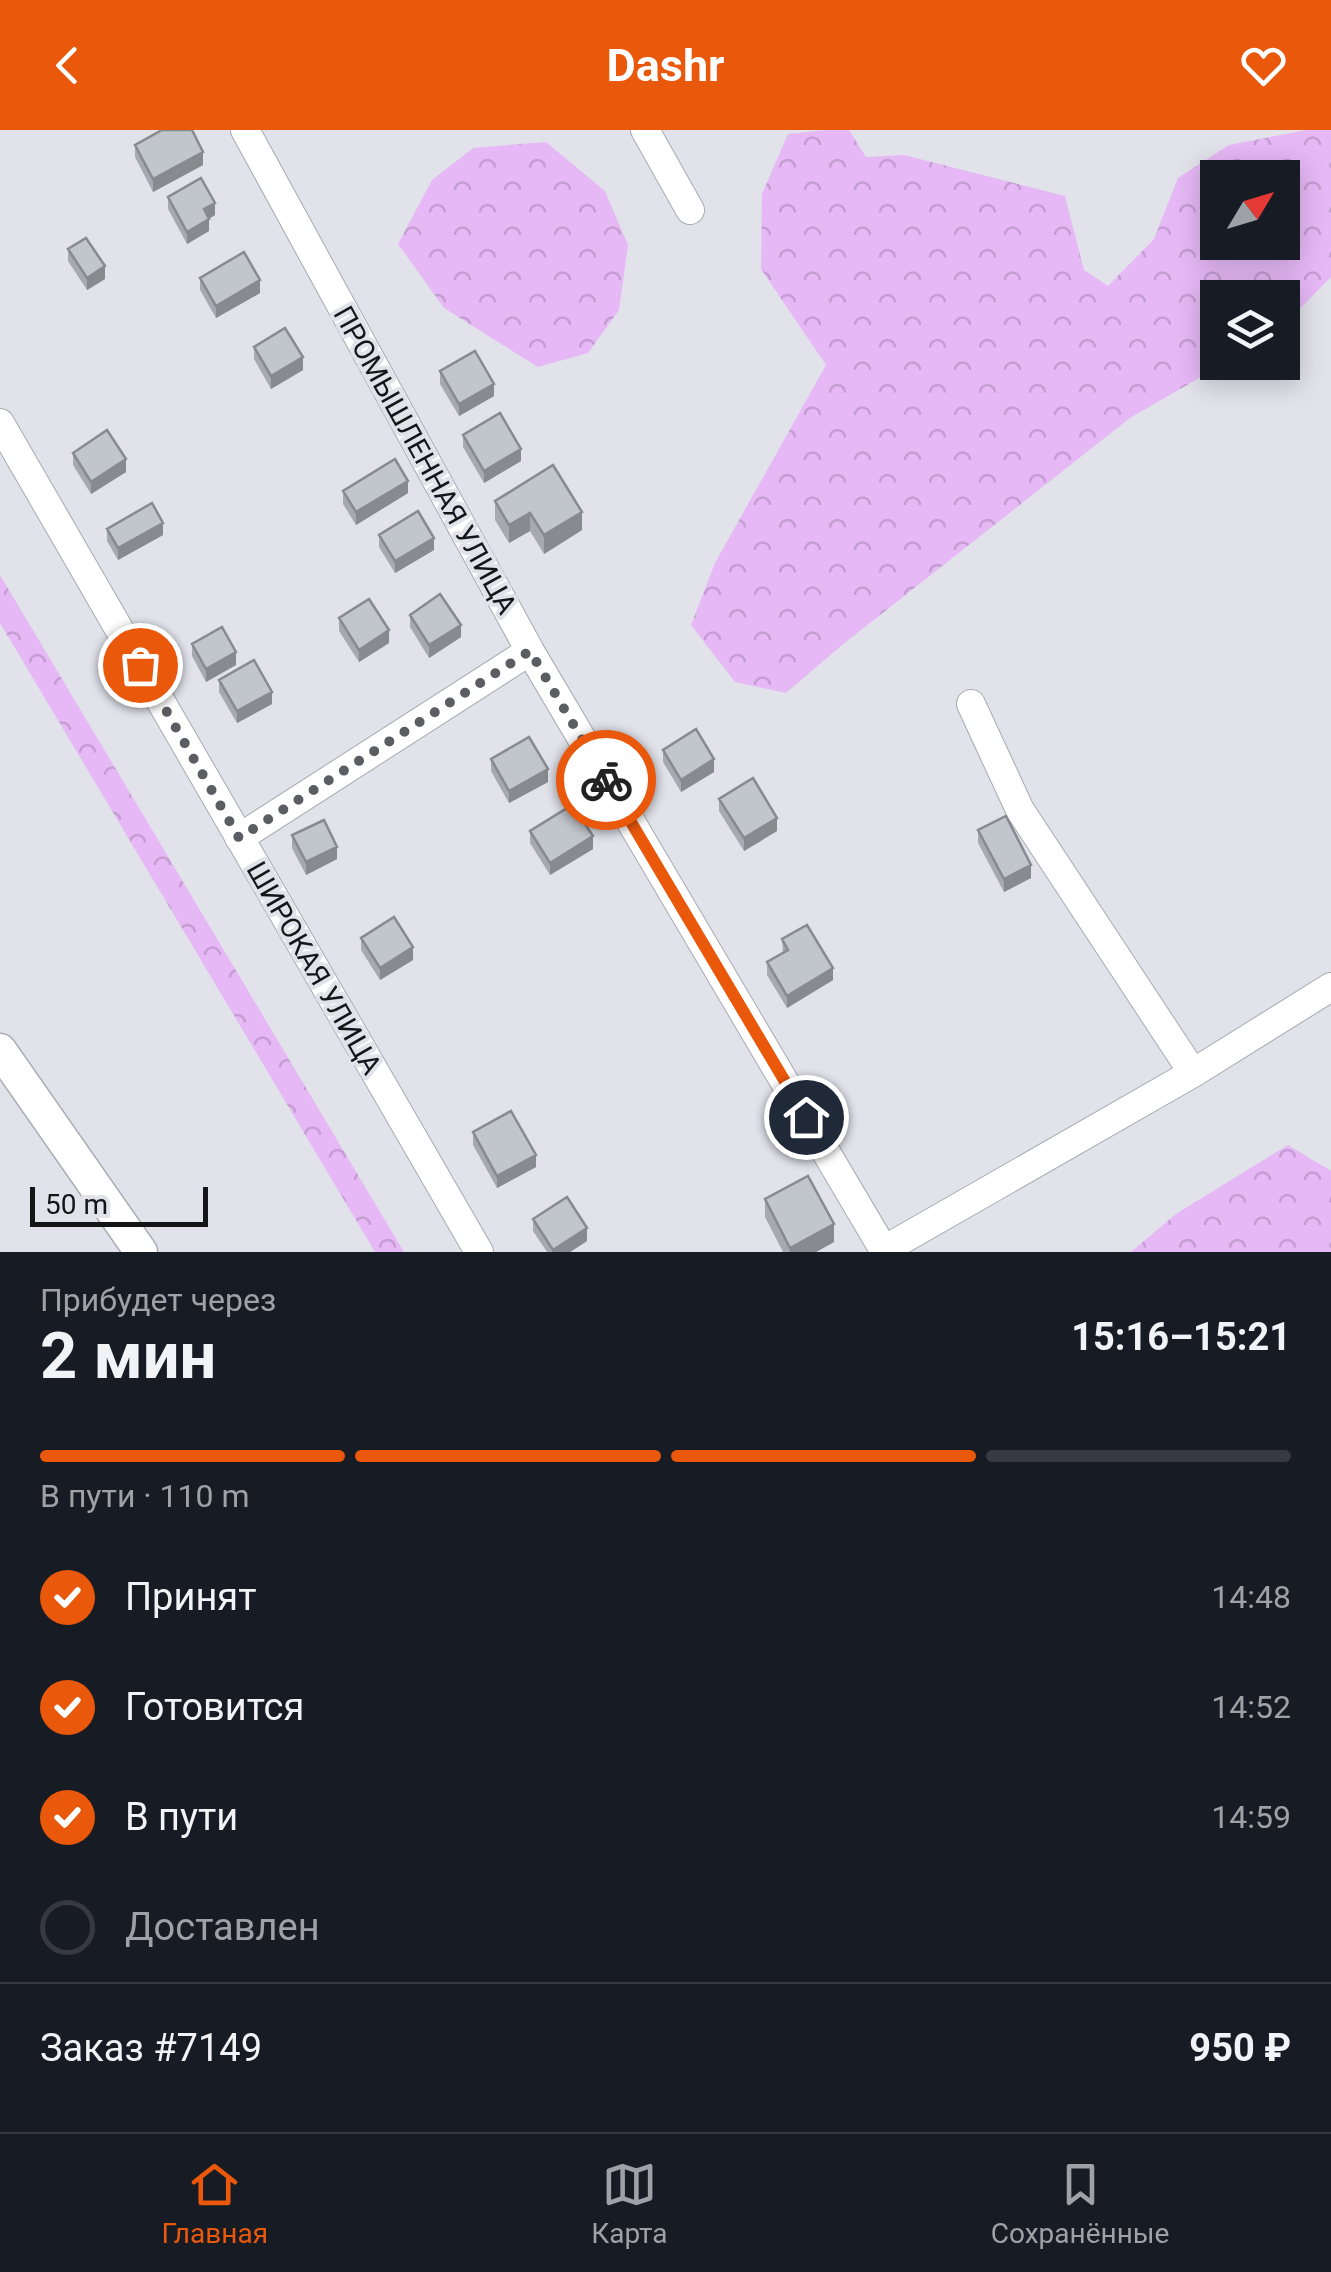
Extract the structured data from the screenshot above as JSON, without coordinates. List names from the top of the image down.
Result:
{
  "streets": {
    "street": ["ПРОМЫШЛЕННАЯ УЛИЦА", "ШИРОКАЯ УЛИЦА"]
  },
  "scale_bar": "50 m",
  "north": "top right",
  "page": {
    "header": "Dashr",
    "scale": "50 m",
    "heading": ["2 мин", "Прибудет через", "15:16–15:21"],
    "panel": ["Заказ #7149", "950 ₽"],
    "bar": "В пути · 110 m",
    "list": [
      ["Принят", "14:48"],
      ["Готовится", "14:52"],
      ["В пути", "14:59"],
      "Доставлен"
    ],
    "tabs": ["Главная", "Карта", "Сохранённые"]
  }
}
